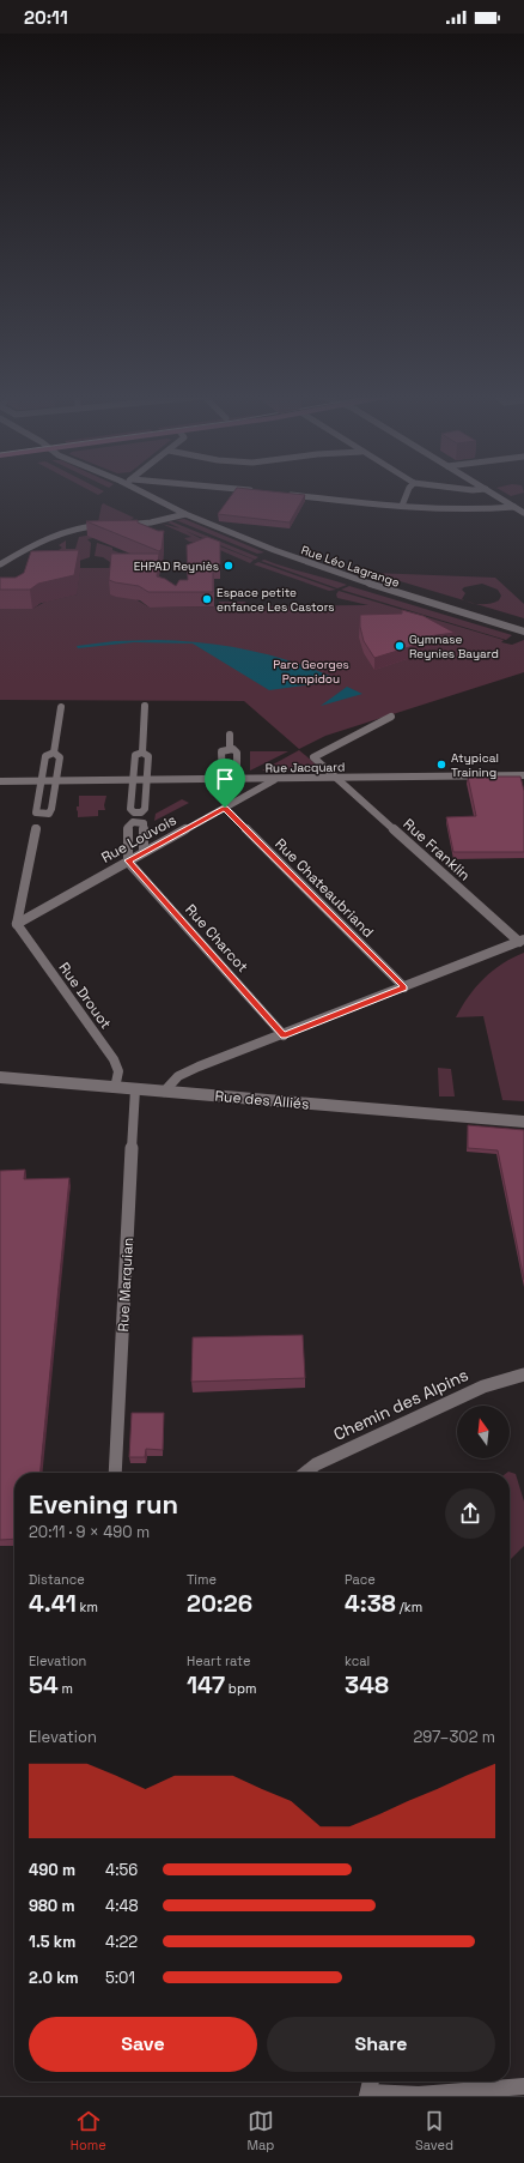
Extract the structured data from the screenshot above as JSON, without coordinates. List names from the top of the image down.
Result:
{
  "streets": {
    "main road": ["Rue des Alliés"],
    "street": [
      "Rue Léo Lagrange",
      "Rue Jacquard",
      "Rue Louvois",
      "Rue Franklin",
      "Rue Chateaubriand",
      "Rue Charcot",
      "Rue Drouot",
      "Rue Marquian",
      "Chemin des Alpins"
    ]
  },
  "crossings": [
    ["Rue Jacquard", "Rue Louvois"],
    ["Rue Jacquard", "Rue Franklin"],
    ["Rue Louvois", "Rue Chateaubriand"],
    ["Rue Louvois", "Rue Charcot"],
    ["Rue Louvois", "Rue Drouot"],
    ["Rue Drouot", "Rue des Alliés"],
    ["Rue des Alliés", "Rue Marquian"]
  ],
  "parks": ["Parc Georges Pompidou"],
  "places": [
    "EHPAD Reyniès",
    "Espace petite enfance Les Castors",
    "Gymnase Reynies Bayard",
    "Atypical Training"
  ],
  "north": "top",
  "page": {
    "status": "20:11",
    "heading": ["Evening run", "20:11 · 9 × 490 m"],
    "stats": [
      ["Distance", "4.41 km"],
      ["Time", "20:26"],
      ["Pace", "4:38 /km"],
      ["Elevation", "54 m"],
      ["Heart rate", "147 bpm"],
      ["kcal", "348"]
    ],
    "chart": ["Elevation", "297–302 m"],
    "list": [
      {
        "name": "490 m",
        "note": "4:56"
      },
      {
        "name": "980 m",
        "note": "4:48"
      },
      {
        "name": "1.5 km",
        "note": "4:22"
      },
      {
        "name": "2.0 km",
        "note": "5:01"
      }
    ],
    "buttons": ["Save", "Share"],
    "tabs": ["Home", "Map", "Saved"]
  }
}
